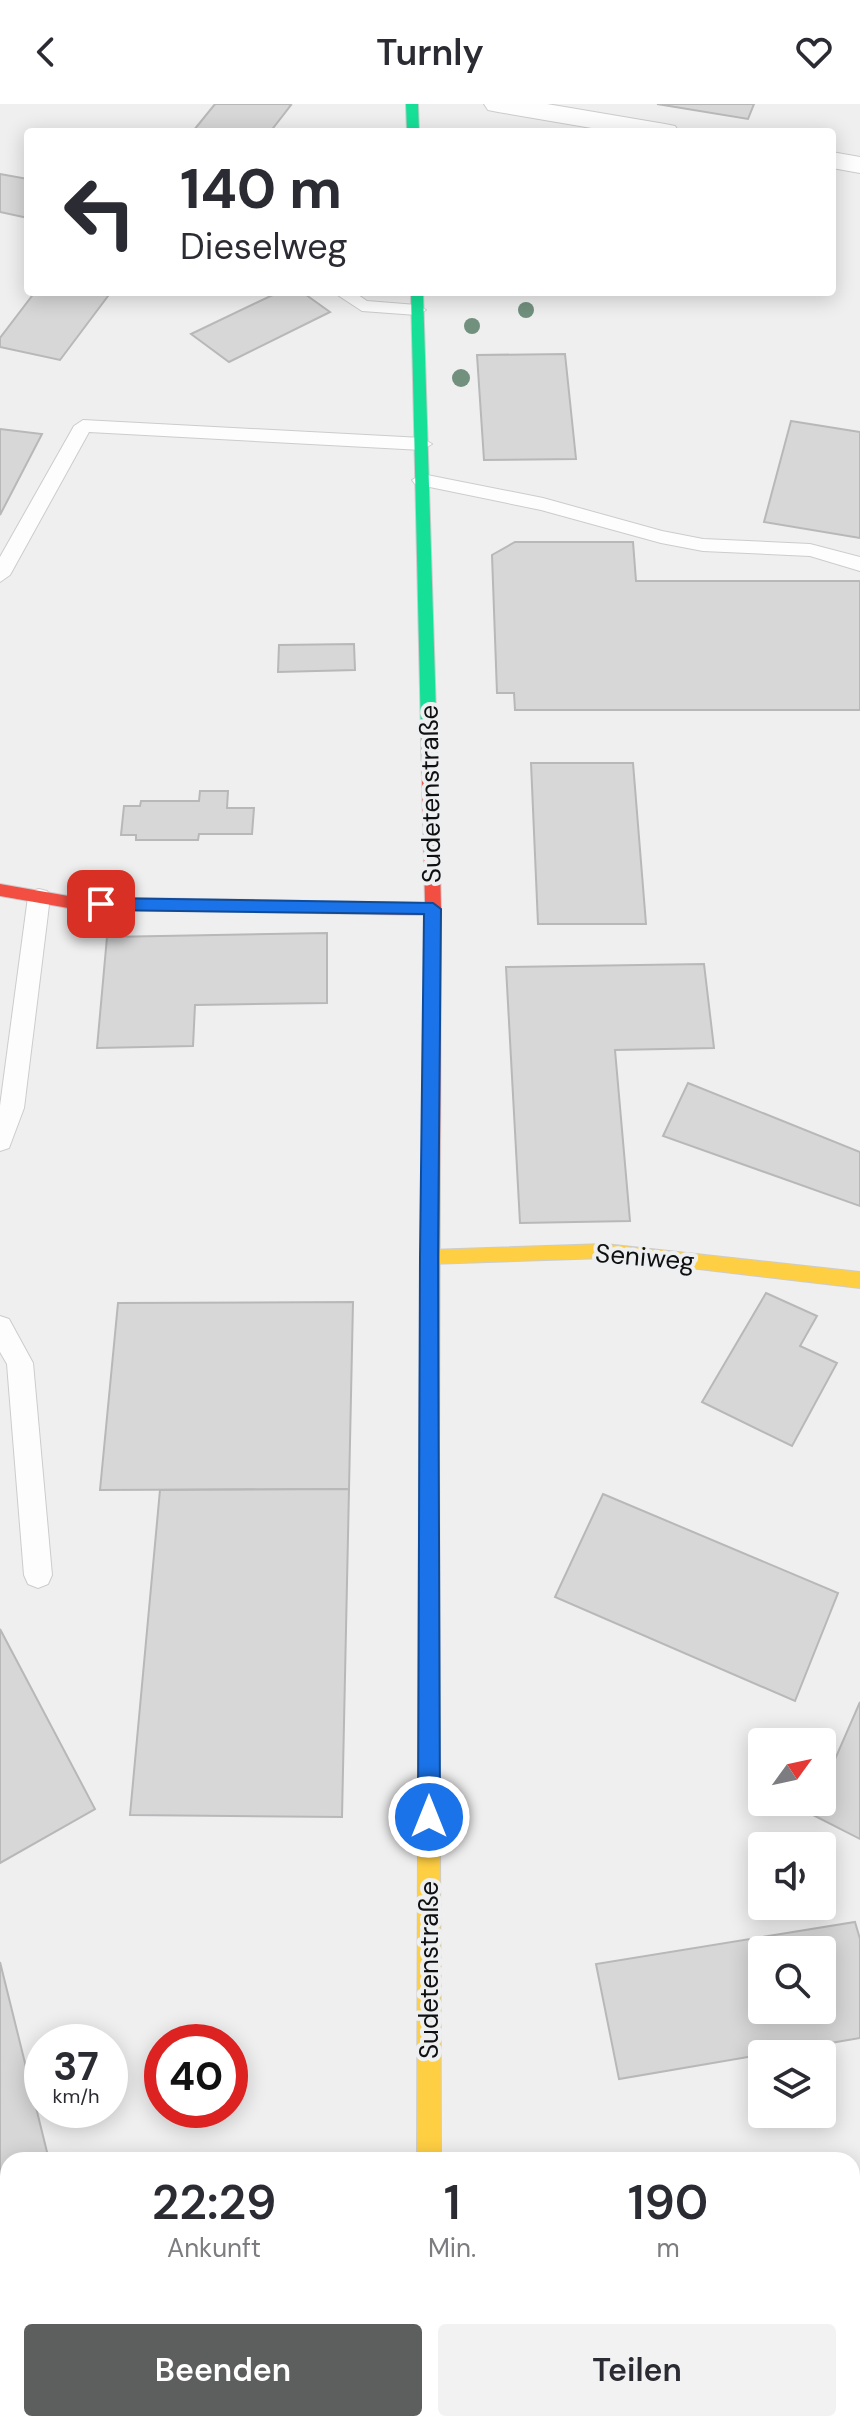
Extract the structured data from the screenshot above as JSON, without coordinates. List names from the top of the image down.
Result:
{
  "streets": {
    "street": ["Sudetenstraße", "Seniweg"]
  },
  "crossings": [
    ["Sudetenstraße", "Seniweg"]
  ],
  "north": "top right",
  "page": {
    "header": "Turnly",
    "turn": ["140 m", "Dieselweg"],
    "speed": "37 km/h",
    "limit": "40",
    "eta": [
      "22:29",
      "Ankunft",
      "1",
      "Min.",
      "190",
      "m"
    ],
    "buttons": ["Beenden", "Teilen"]
  }
}
